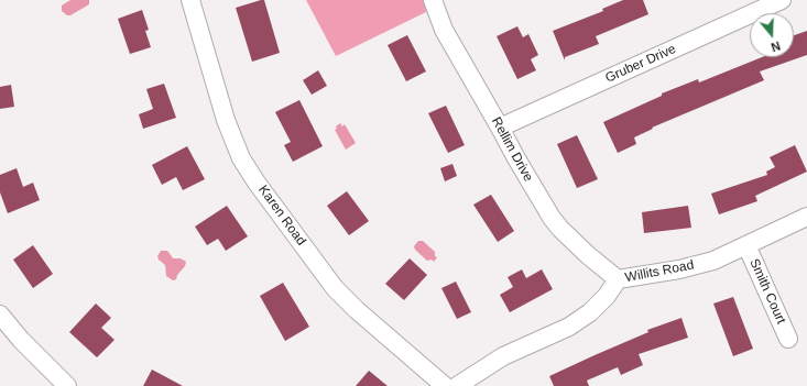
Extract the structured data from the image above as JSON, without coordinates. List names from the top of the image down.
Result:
{
  "streets": {
    "street": [
      "Gruber Drive",
      "Rellim Drive",
      "Karen Road",
      "Willits Road",
      "Smith Court"
    ]
  },
  "crossings": [
    ["Gruber Drive", "Rellim Drive"],
    ["Rellim Drive", "Willits Road"],
    ["Willits Road", "Smith Court"]
  ],
  "north": "bottom"
}
